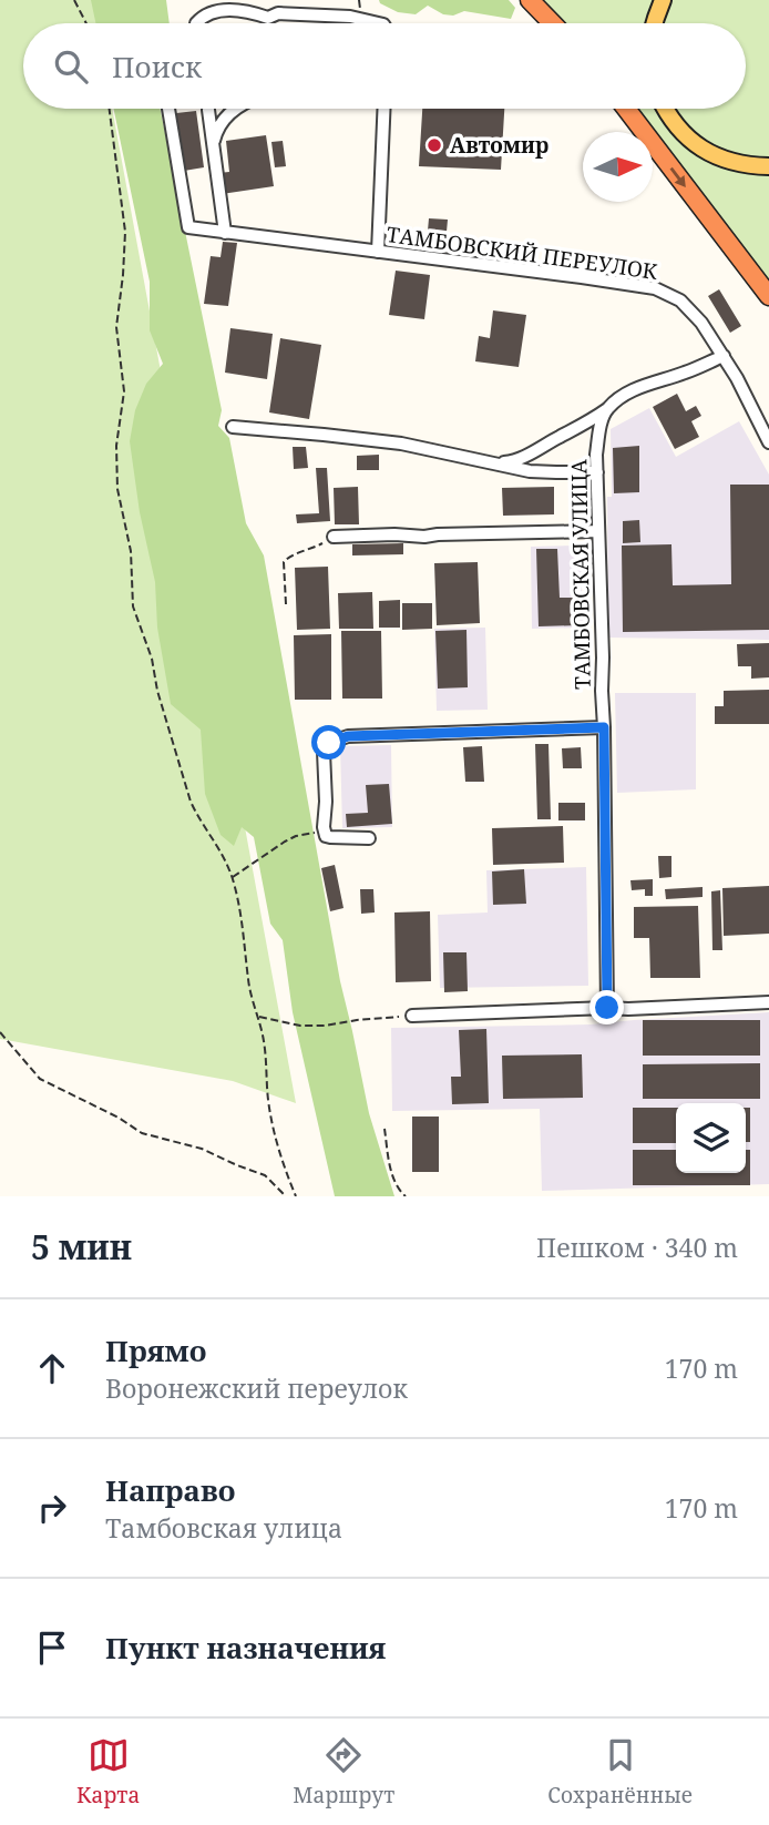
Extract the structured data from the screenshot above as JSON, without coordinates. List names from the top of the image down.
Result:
{
  "streets": {
    "street": ["ТАМБОВСКИЙ ПЕРЕУЛОК", "ТАМБОВСКАЯ УЛИЦА"]
  },
  "places": ["Автомир"],
  "north": "right",
  "page": {
    "search": "Поиск",
    "heading": ["5 мин", "Пешком · 340 m"],
    "list": [
      ["Прямо", "Воронежский переулок", "170 m"],
      ["Направо", "Тамбовская улица", "170 m"],
      "Пункт назначения"
    ],
    "nav": ["Карта", "Маршрут", "Сохранённые"]
  }
}
